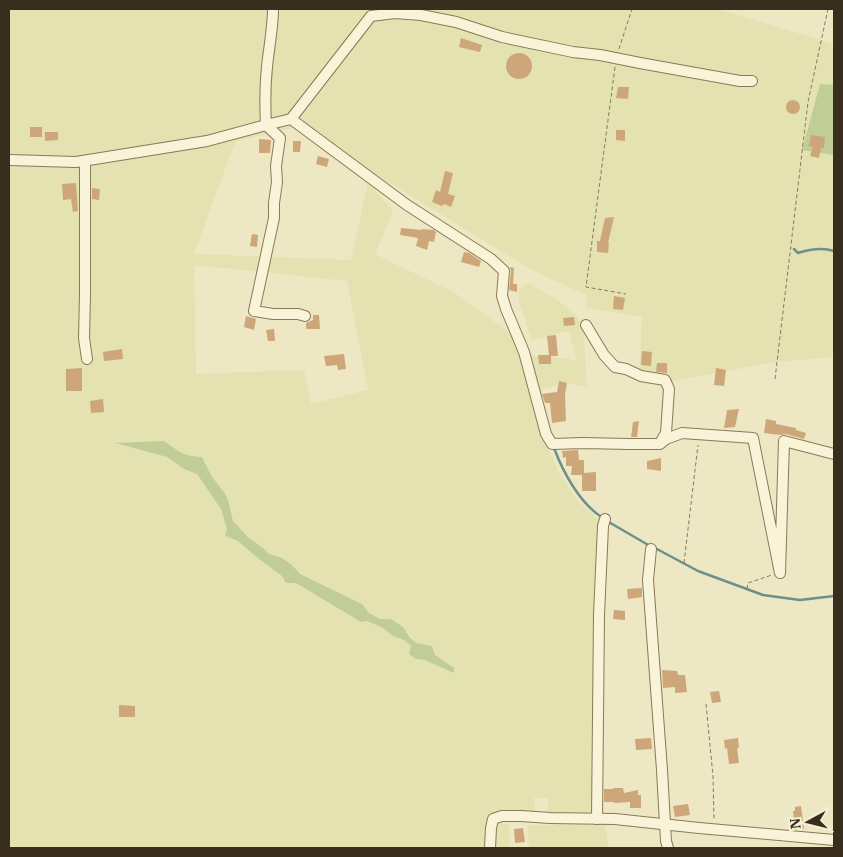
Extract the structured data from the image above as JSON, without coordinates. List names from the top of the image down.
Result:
{
  "north": "left"
}
